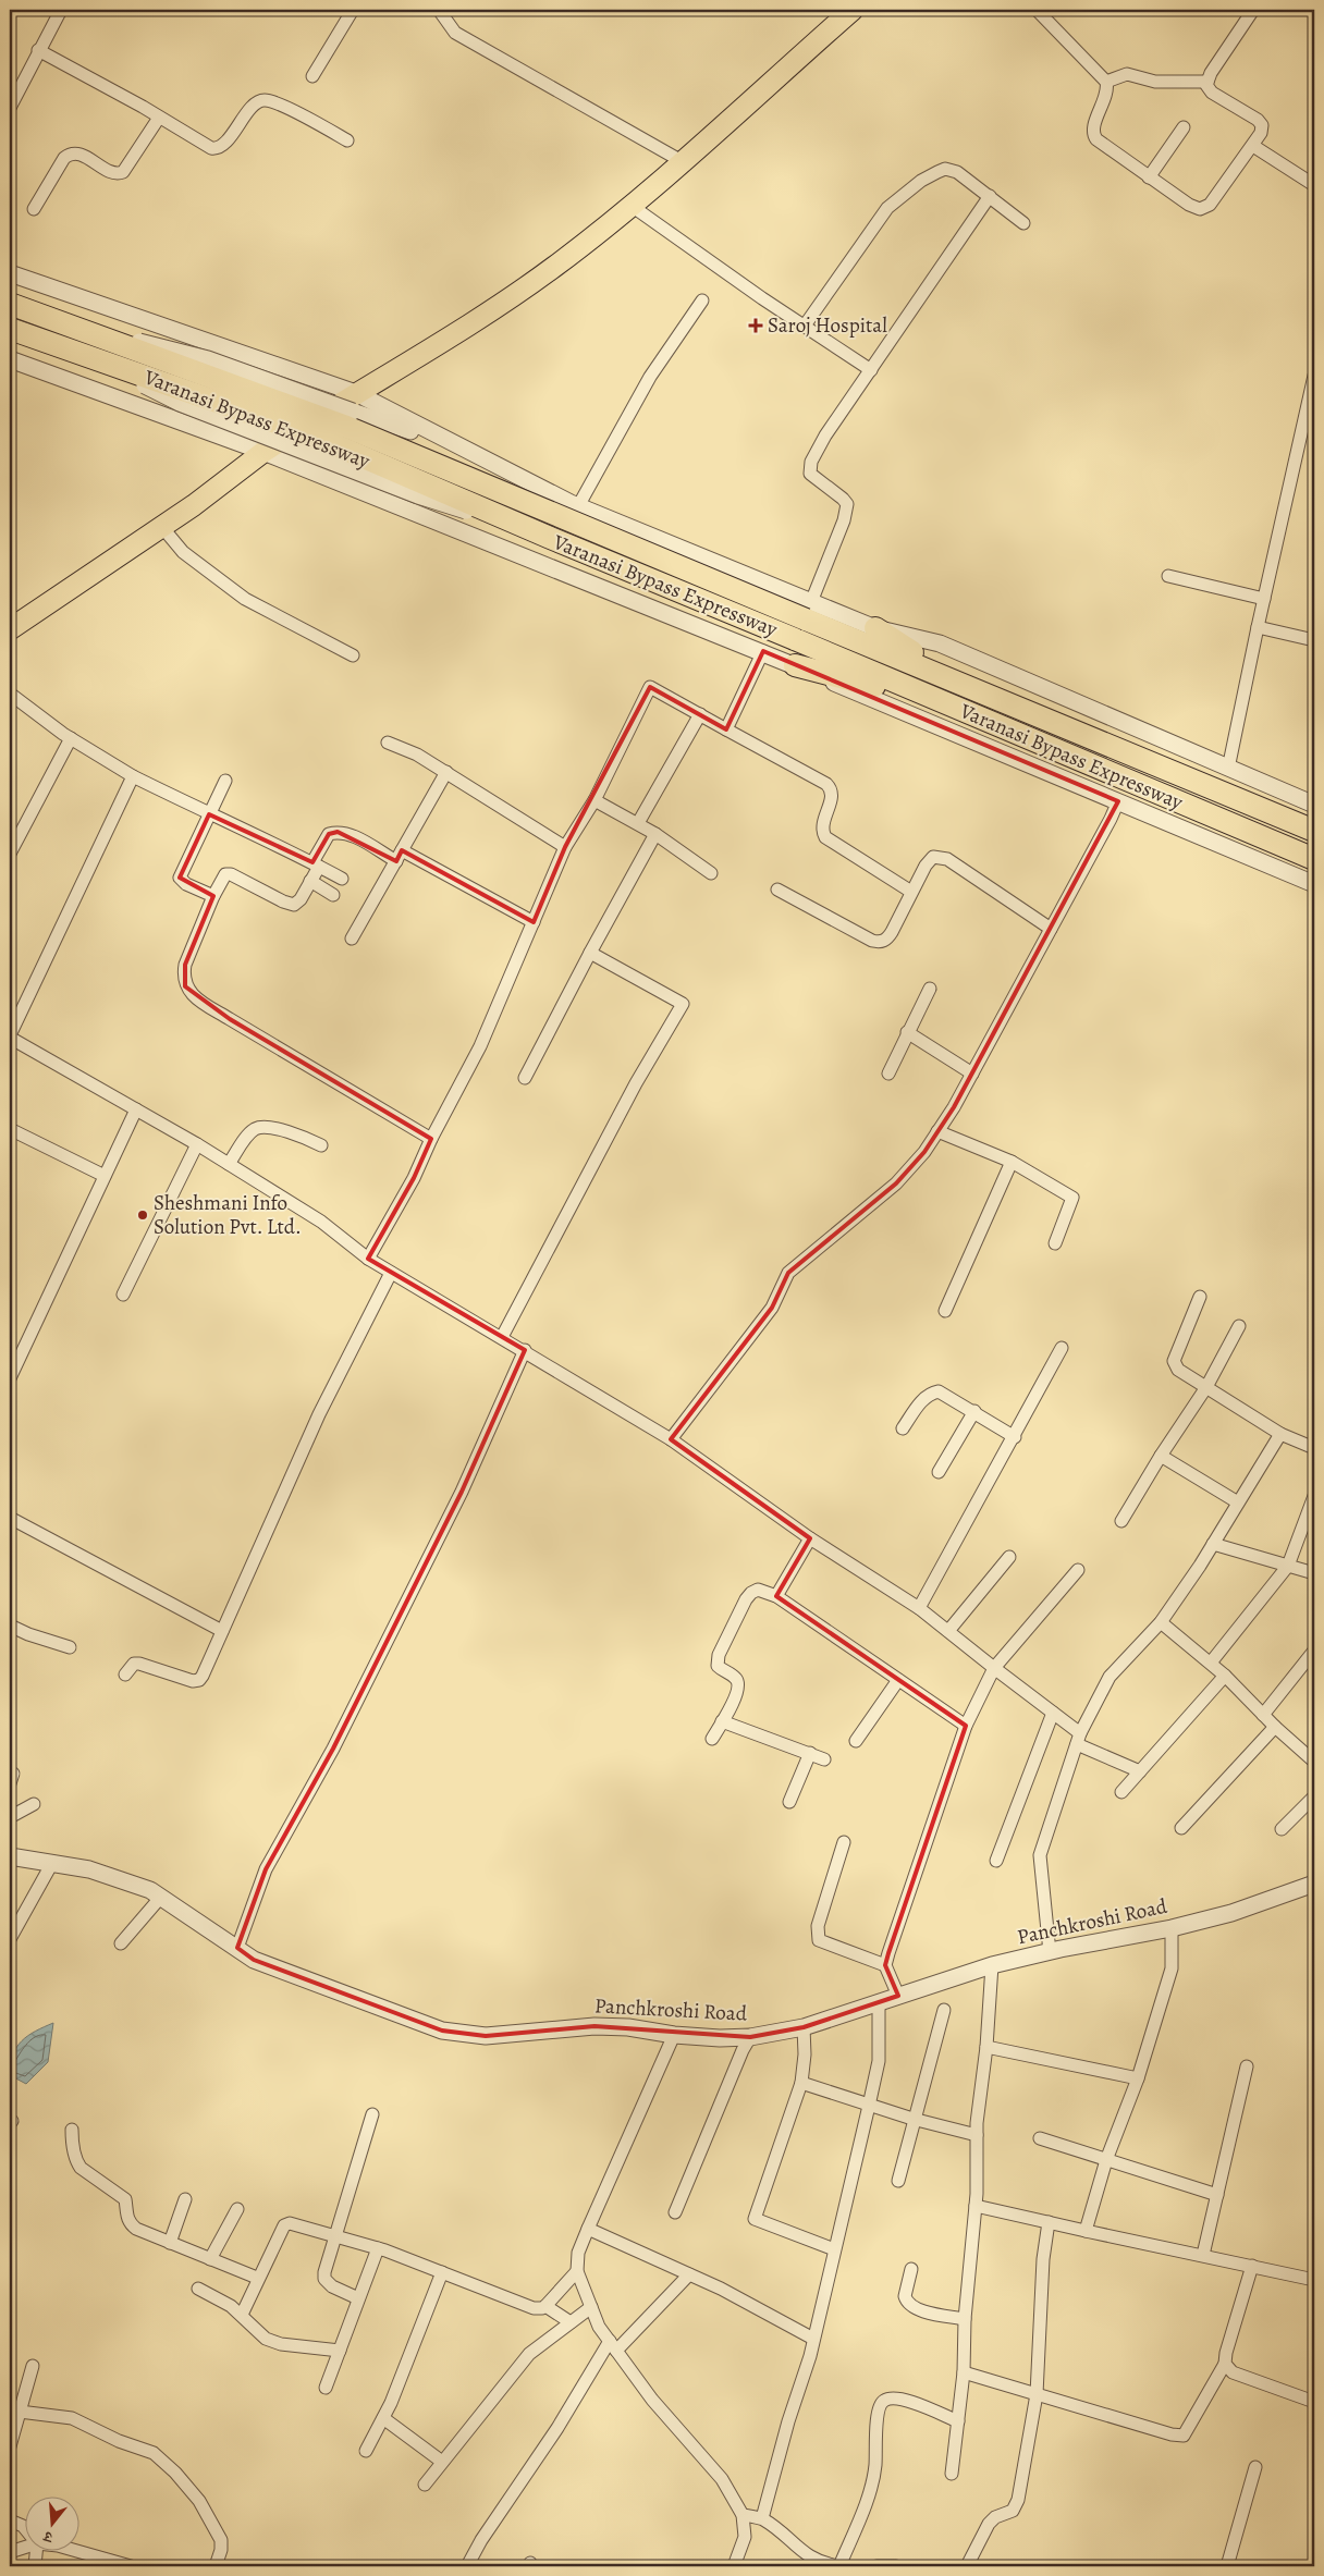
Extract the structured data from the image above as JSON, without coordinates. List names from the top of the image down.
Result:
{
  "streets": {
    "highway": ["Varanasi Bypass Expressway"],
    "street": ["Panchkroshi Road"]
  },
  "places": {
    "health": ["Saroj Hospital"],
    "other": ["Sheshmani Info Solution Pvt. Ltd."]
  },
  "north": "bottom"
}
